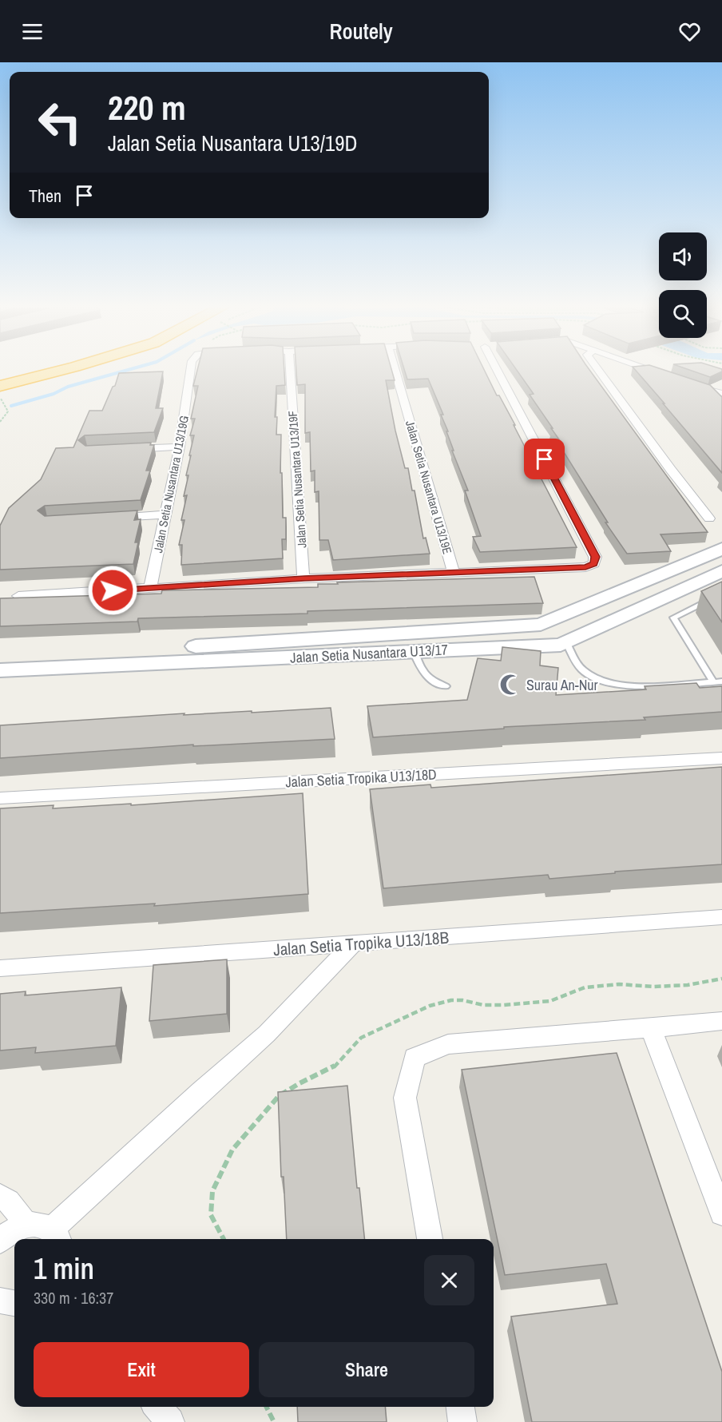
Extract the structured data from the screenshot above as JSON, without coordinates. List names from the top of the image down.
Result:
{
  "streets": {
    "main road": ["Jalan Setia Nusantara U13/17"],
    "street": [
      "Jalan Setia Nusantara U13/19F",
      "Jalan Setia Nusantara U13/19G",
      "Jalan Setia Nusantara U13/19E",
      "Jalan Setia Tropika U13/18D",
      "Jalan Setia Tropika U13/18B"
    ]
  },
  "places": {
    "mosque": ["Surau An-Nur"]
  },
  "page": {
    "header": "Routely",
    "turn": ["220 m", "Jalan Setia Nusantara U13/19D"],
    "then": "Then",
    "heading": ["1 min", "330 m · 16:37"],
    "buttons": ["Exit", "Share"]
  }
}
